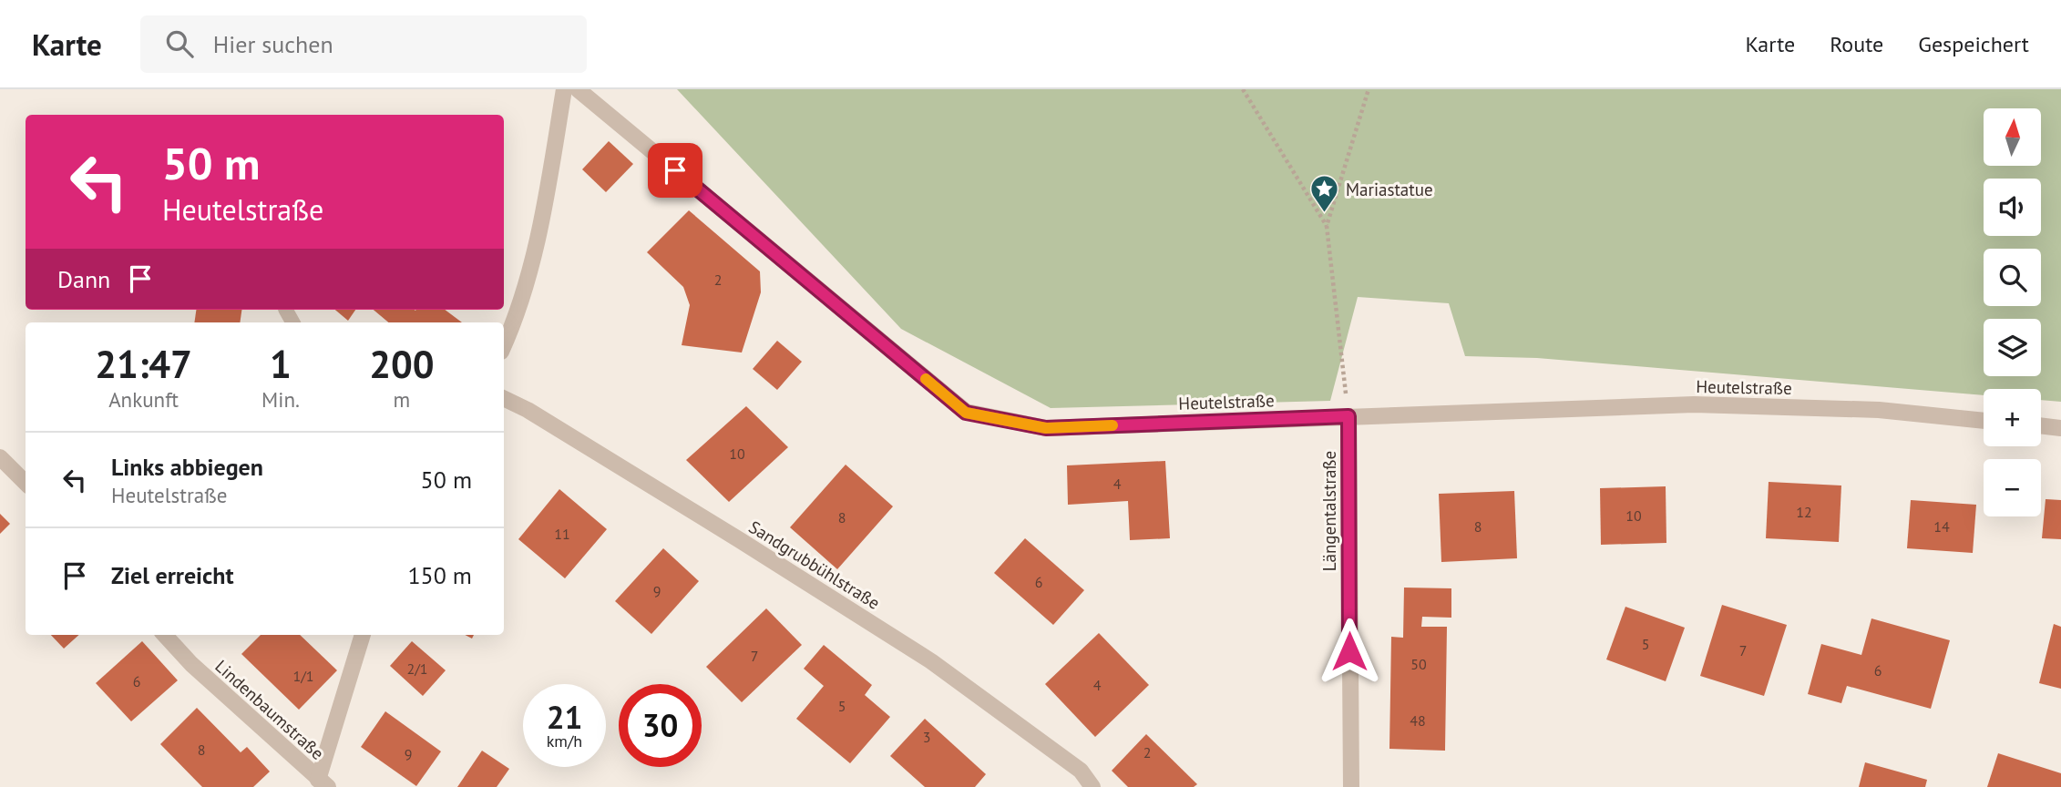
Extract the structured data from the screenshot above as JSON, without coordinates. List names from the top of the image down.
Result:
{
  "streets": {
    "street": [
      "Heutelstraße",
      "Längentalstraße",
      "Sandgrubbühlstraße",
      "Lindenbaumstraße"
    ]
  },
  "crossings": [
    ["Heutelstraße", "Längentalstraße"]
  ],
  "places": {
    "place": ["Mariastatue"]
  },
  "house_numbers": [
    "2",
    "10",
    "4",
    "12",
    "10",
    "8",
    "8",
    "14",
    "11",
    "6",
    "9",
    "5",
    "7",
    "7",
    "50",
    "2/1",
    "6",
    "1/1",
    "6",
    "4",
    "5",
    "48",
    "3",
    "8",
    "2",
    "9"
  ],
  "north": "top",
  "page": {
    "header": "Karte",
    "search": "Hier suchen",
    "nav": ["Karte", "Route", "Gespeichert"],
    "map_buttons": ["+", "−"],
    "turn": ["50 m", "Heutelstraße"],
    "then": "Dann",
    "eta": [
      "21:47",
      "Ankunft",
      "1",
      "Min.",
      "200",
      "m"
    ],
    "list": [
      {
        "name": "Links abbiegen",
        "note": "Heutelstraße",
        "value": "50 m"
      },
      {
        "name": "Ziel erreicht",
        "value": "150 m"
      }
    ],
    "speed": "21 km/h",
    "limit": "30"
  }
}
